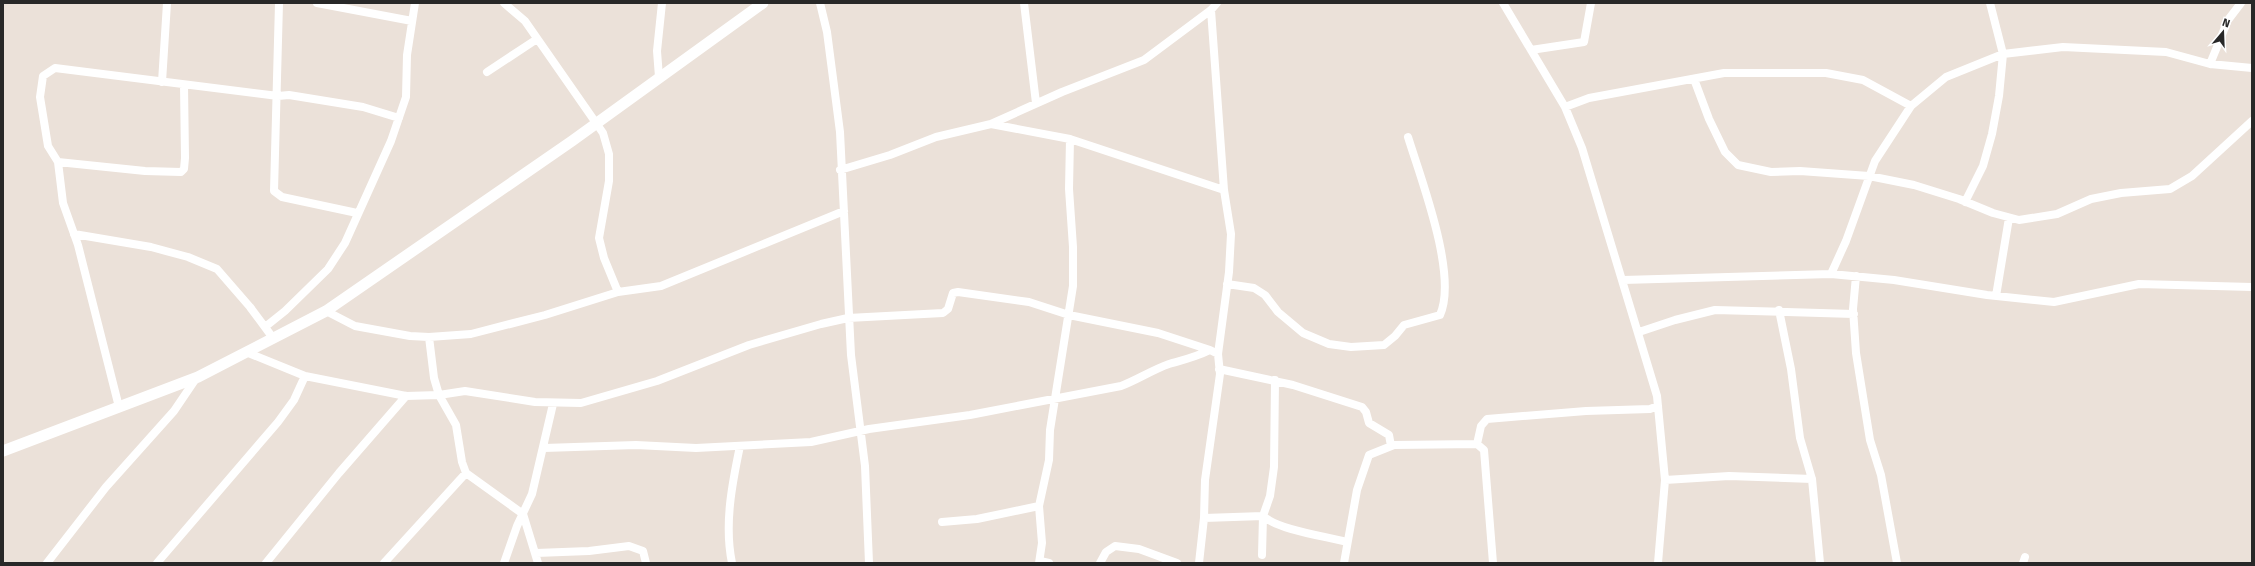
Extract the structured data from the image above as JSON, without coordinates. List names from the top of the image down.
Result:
{
  "north": "top"
}
